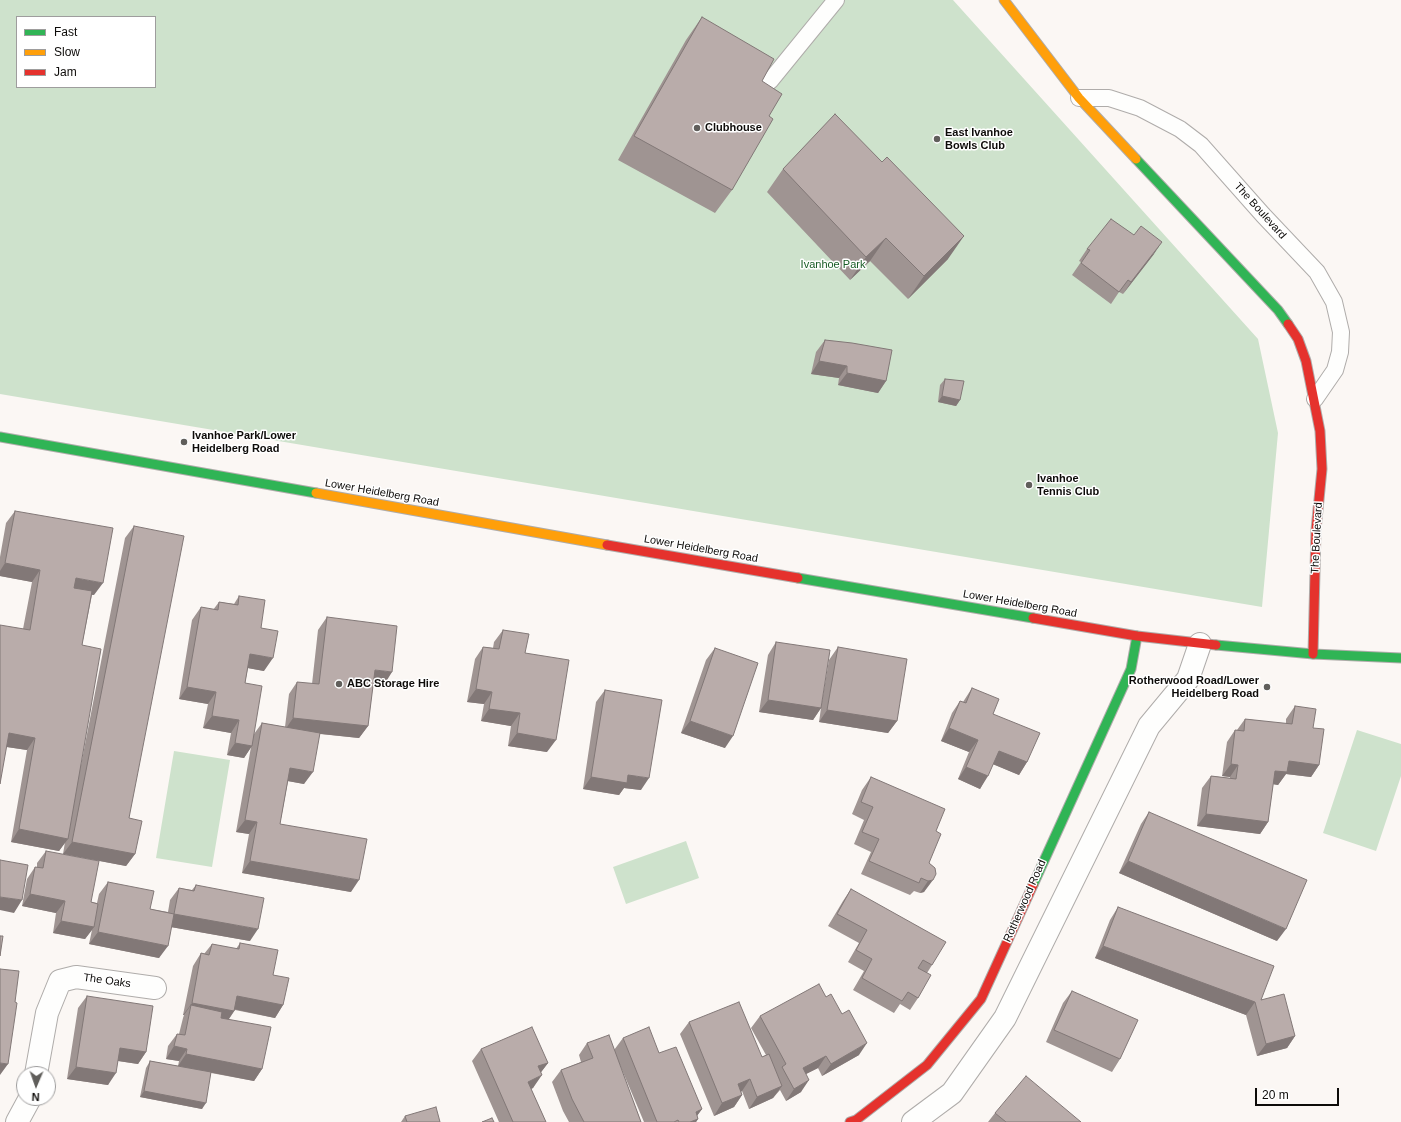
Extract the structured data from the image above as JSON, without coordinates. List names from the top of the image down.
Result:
{
  "streets": {
    "main road": ["The Boulevard", "Lower Heidelberg Road", "Rotherwood Road"],
    "street": ["The Oaks"]
  },
  "crossings": [
    ["The Boulevard", "Lower Heidelberg Road"],
    ["Lower Heidelberg Road", "Rotherwood Road"]
  ],
  "parks": ["Ivanhoe Park"],
  "places": [
    "Clubhouse",
    "East Ivanhoe Bowls Club",
    "Ivanhoe Park/Lower Heidelberg Road",
    "Ivanhoe Tennis Club",
    "ABC Storage Hire",
    "Rotherwood Road/Lower Heidelberg Road"
  ],
  "legend": ["Fast", "Slow", "Jam"],
  "scale_bar": "20 m",
  "north": "bottom"
}
